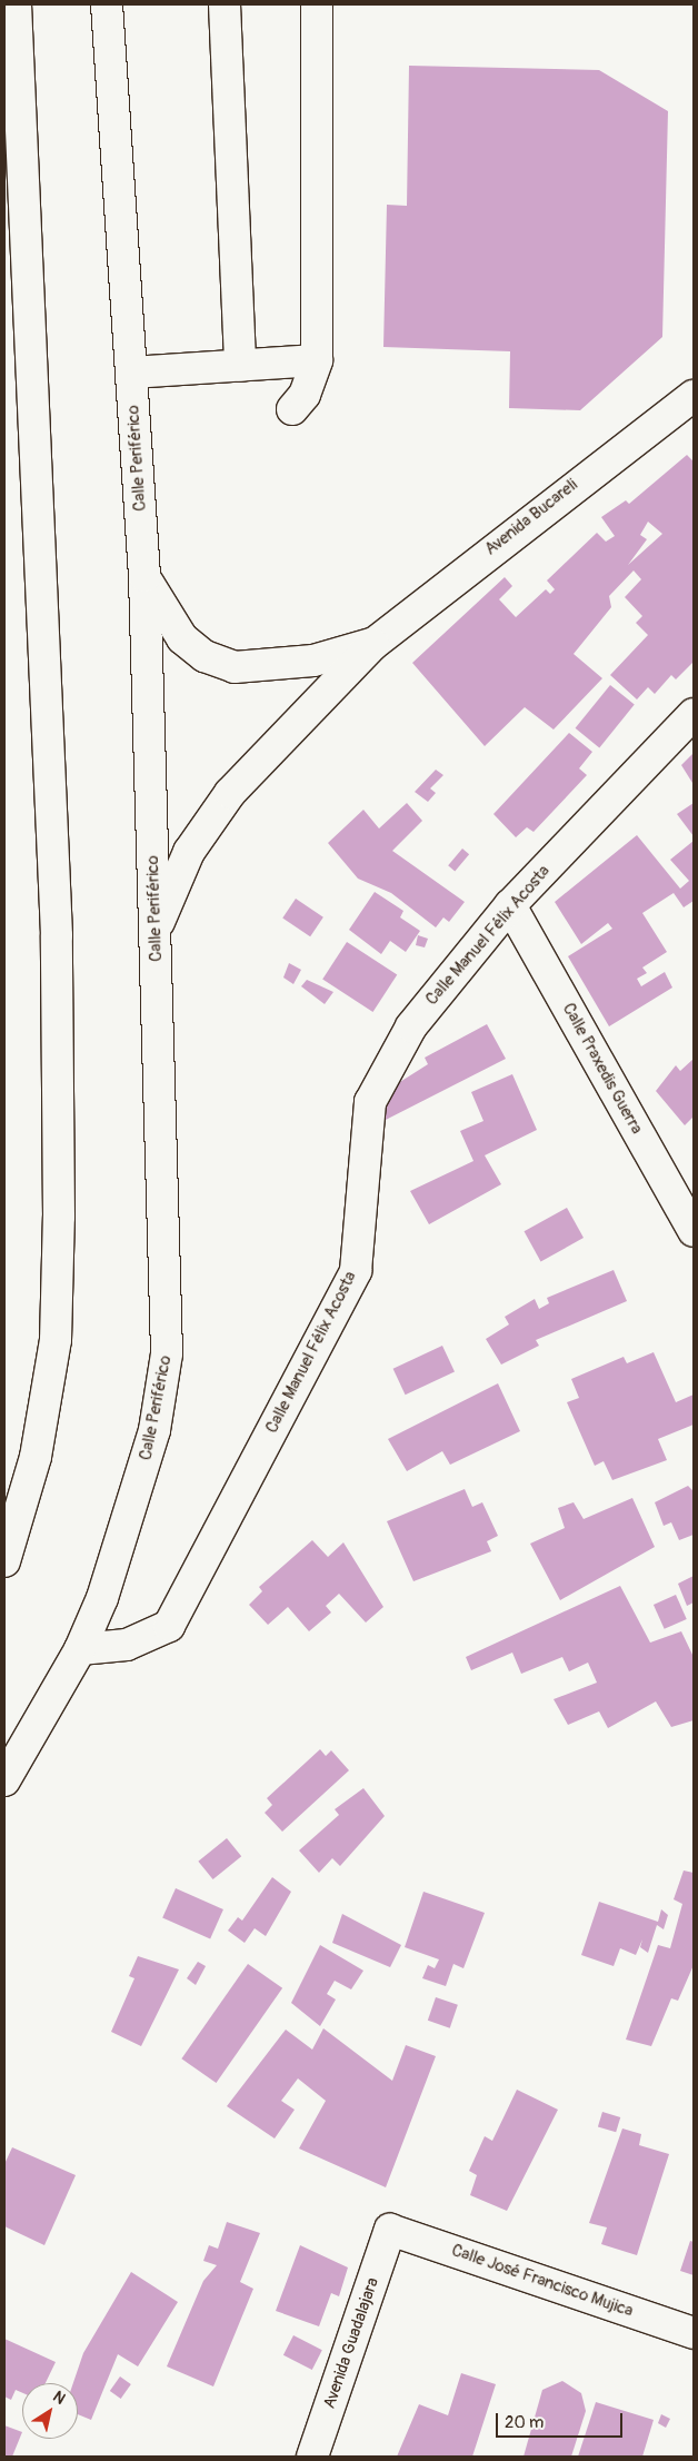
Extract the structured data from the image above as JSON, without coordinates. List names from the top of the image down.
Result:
{
  "streets": {
    "main road": [
      "Calle Periférico",
      "Avenida Bucareli",
      "Calle Manuel Félix Acosta",
      "Calle Praxedis Guerra",
      "Calle José Francisco Mujica",
      "Avenida Guadalajara"
    ]
  },
  "crossings": [
    ["Calle Periférico", "Calle Manuel Félix Acosta"],
    ["Calle Manuel Félix Acosta", "Calle Praxedis Guerra"],
    ["Calle José Francisco Mujica", "Avenida Guadalajara"]
  ],
  "scale_bar": "20 m",
  "north": "top right"
}
